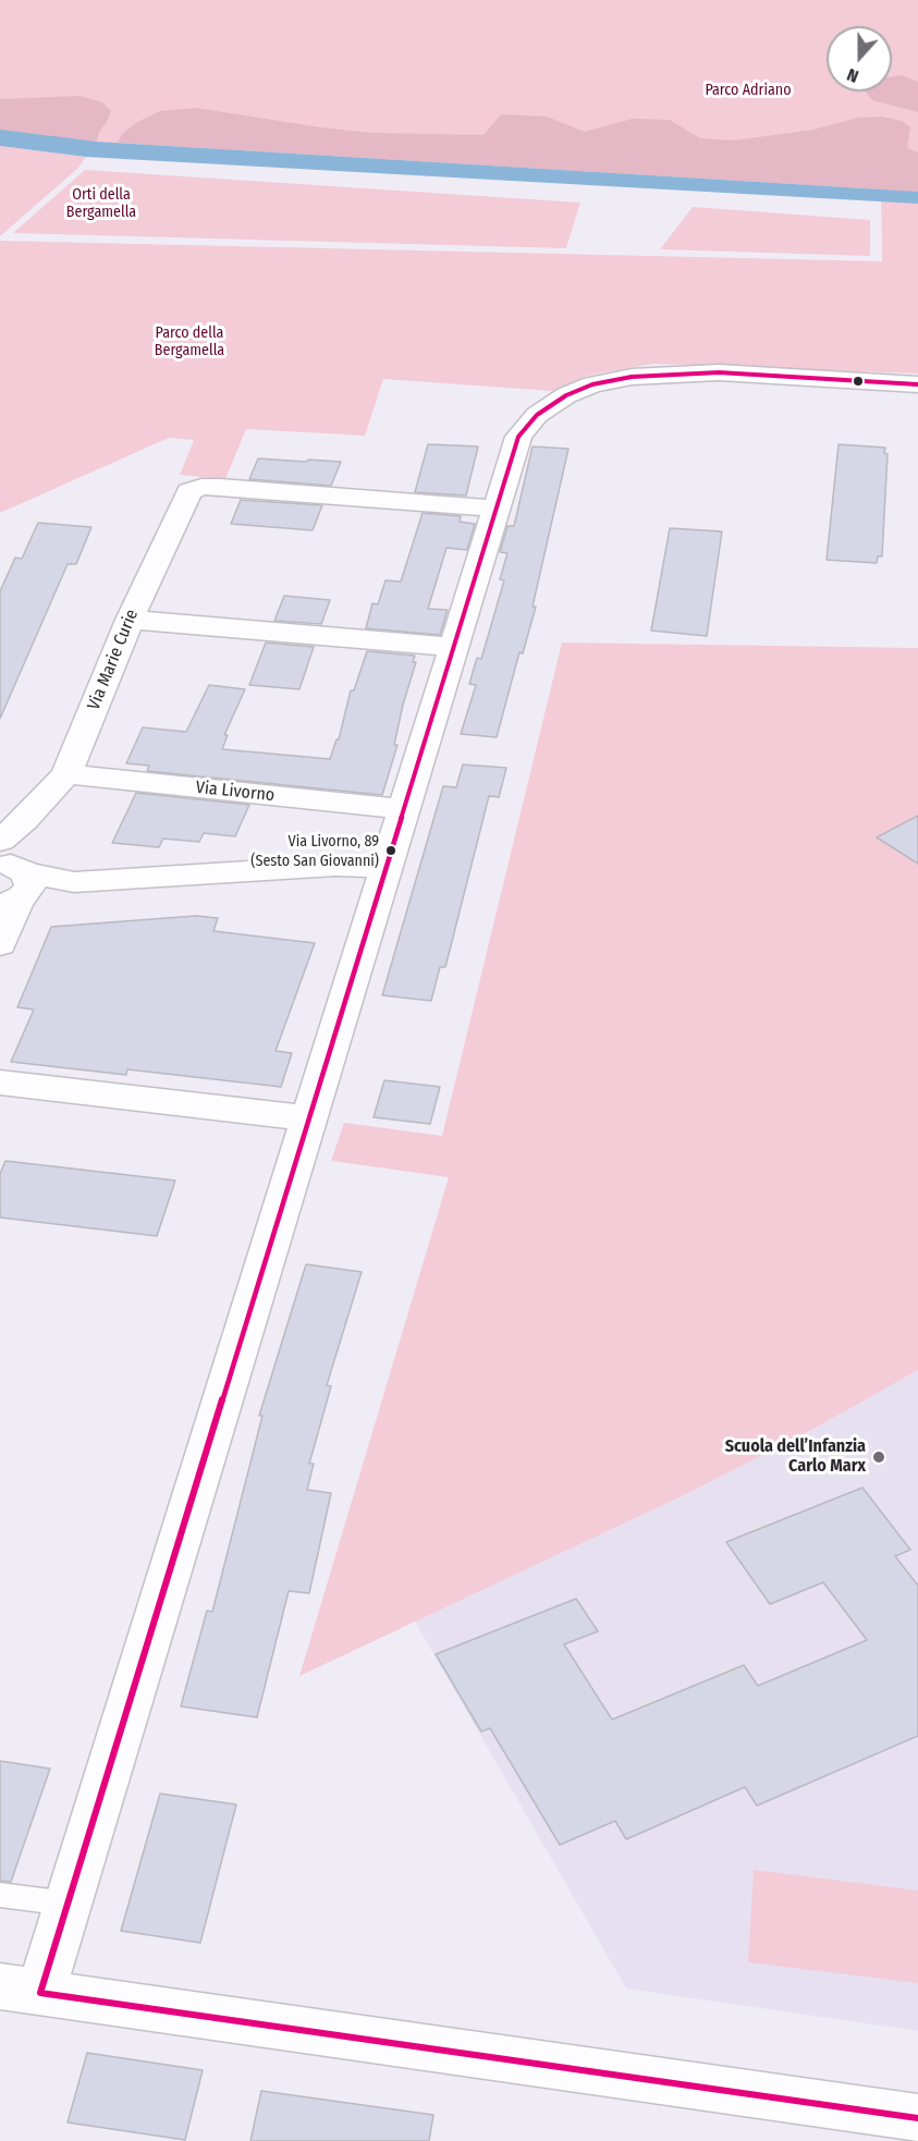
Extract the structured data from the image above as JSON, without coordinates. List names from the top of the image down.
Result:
{
  "streets": {
    "street": ["Via Marie Curie", "Via Livorno"]
  },
  "crossings": [
    ["Via Marie Curie", "Via Livorno"]
  ],
  "parks": ["Parco Adriano", "Orti della Bergamella", "Parco della Bergamella"],
  "places": ["Via Livorno, 89 (Sesto San Giovanni)", "Scuola dell’Infanzia Carlo Marx"],
  "north": "bottom"
}
